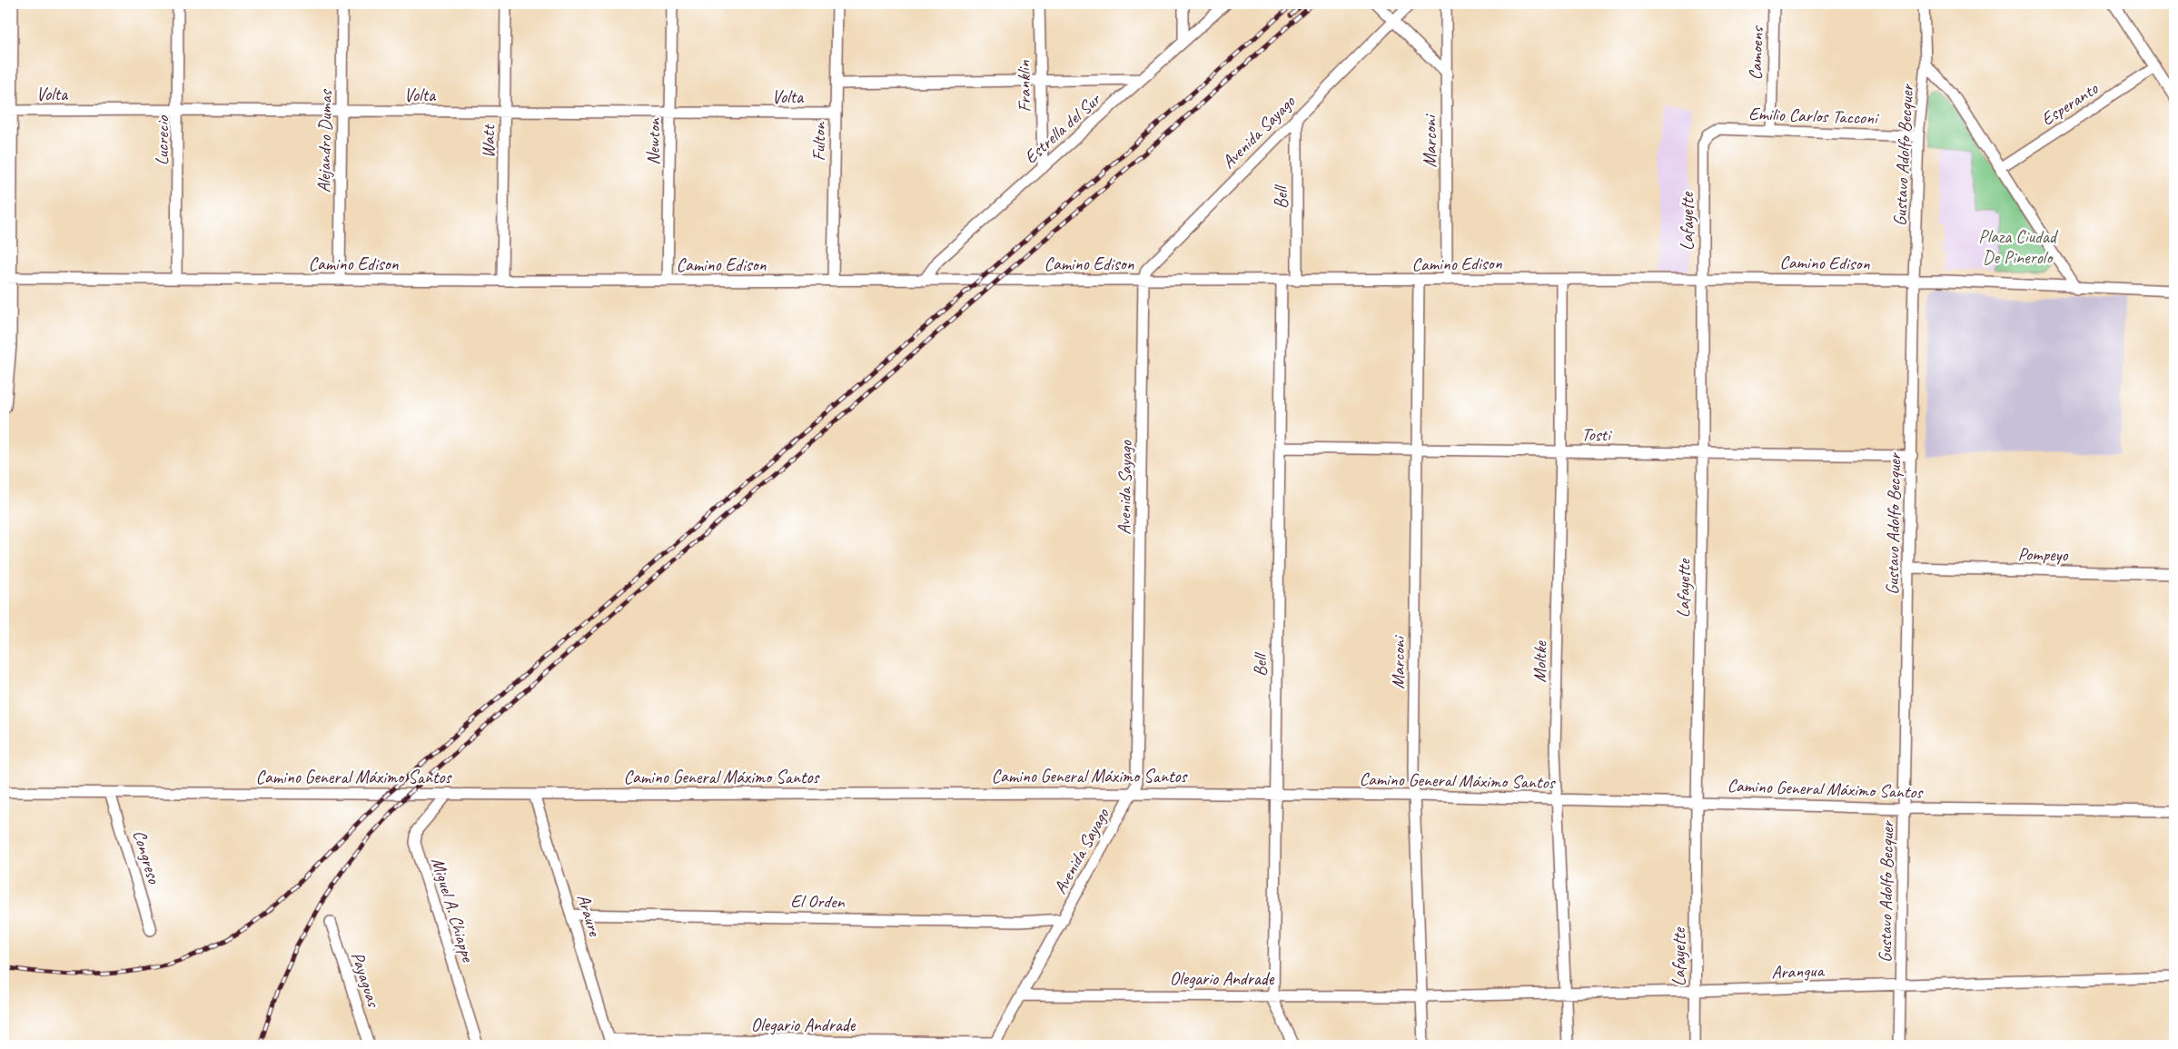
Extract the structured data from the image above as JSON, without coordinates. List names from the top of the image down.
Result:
{
  "streets": {
    "street": [
      "Camoens",
      "Franklin",
      "Volta",
      "Esperanto",
      "Emilio Carlos Tacconi",
      "Estrella del Sur",
      "Avenida Sayago",
      "Lucrecio",
      "Alejandro Dumas",
      "Watt",
      "Newton",
      "Fulton",
      "Marconi",
      "Gustavo Adolfo Becquer",
      "Bell",
      "Lafayette",
      "Camino Edison",
      "Tosti",
      "Pompeyo",
      "Moltke",
      "Camino General Máximo Santos",
      "Congreso",
      "El Orden",
      "Miguel A. Chiappe",
      "Araure",
      "Arangua",
      "Olegario Andrade",
      "Payaguas"
    ]
  },
  "crossings": [
    ["Camoens", "Emilio Carlos Tacconi"],
    ["Franklin", "Estrella del Sur"],
    ["Volta", "Lucrecio"],
    ["Volta", "Alejandro Dumas"],
    ["Volta", "Watt"],
    ["Volta", "Newton"],
    ["Volta", "Fulton"],
    ["Emilio Carlos Tacconi", "Gustavo Adolfo Becquer"],
    ["Emilio Carlos Tacconi", "Lafayette"],
    ["Estrella del Sur", "Camino Edison"],
    ["Avenida Sayago", "Bell"],
    ["Avenida Sayago", "Camino Edison"],
    ["Avenida Sayago", "Camino General Máximo Santos"],
    ["Avenida Sayago", "El Orden"],
    ["Avenida Sayago", "Olegario Andrade"],
    ["Lucrecio", "Camino Edison"],
    ["Alejandro Dumas", "Camino Edison"],
    ["Watt", "Camino Edison"],
    ["Newton", "Camino Edison"],
    ["Fulton", "Camino Edison"],
    ["Marconi", "Camino Edison"],
    ["Marconi", "Tosti"],
    ["Marconi", "Camino General Máximo Santos"],
    ["Marconi", "Arangua"],
    ["Marconi", "Olegario Andrade"],
    ["Gustavo Adolfo Becquer", "Camino Edison"],
    ["Gustavo Adolfo Becquer", "Tosti"],
    ["Gustavo Adolfo Becquer", "Pompeyo"],
    ["Gustavo Adolfo Becquer", "Camino General Máximo Santos"],
    ["Gustavo Adolfo Becquer", "Arangua"],
    ["Bell", "Camino Edison"],
    ["Bell", "Tosti"],
    ["Bell", "Camino General Máximo Santos"],
    ["Bell", "Olegario Andrade"],
    ["Lafayette", "Camino Edison"],
    ["Lafayette", "Tosti"],
    ["Lafayette", "Camino General Máximo Santos"],
    ["Lafayette", "Arangua"],
    ["Camino Edison", "Moltke"],
    ["Tosti", "Moltke"],
    ["Moltke", "Camino General Máximo Santos"],
    ["Moltke", "Arangua"],
    ["Camino General Máximo Santos", "Congreso"],
    ["Camino General Máximo Santos", "Miguel A. Chiappe"],
    ["Camino General Máximo Santos", "Araure"],
    ["El Orden", "Araure"],
    ["Araure", "Olegario Andrade"],
    ["Arangua", "Olegario Andrade"]
  ],
  "parks": ["Plaza Ciudad De Pinerolo"]
}
